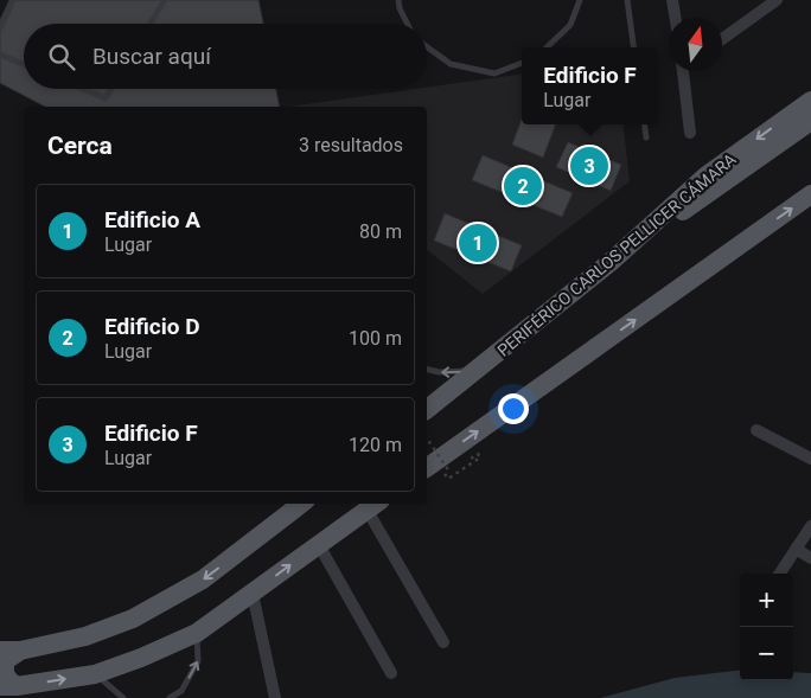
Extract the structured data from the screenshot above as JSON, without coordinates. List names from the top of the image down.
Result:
{
  "streets": {
    "main road": ["PERIFÉRICO CARLOS PELLICER CÁMARA"]
  },
  "north": "top",
  "page": {
    "search": "Buscar aquí",
    "popup": ["Edificio F", "Lugar"],
    "heading": ["Cerca", "3 resultados"],
    "pins": ["3", "2", "1"],
    "list": [
      {
        "mark": "1",
        "name": "Edificio A",
        "note": "Lugar",
        "value": "80 m"
      },
      {
        "mark": "2",
        "name": "Edificio D",
        "note": "Lugar",
        "value": "100 m"
      },
      {
        "mark": "3",
        "name": "Edificio F",
        "note": "Lugar",
        "value": "120 m"
      }
    ],
    "map_buttons": ["+", "−"]
  }
}
